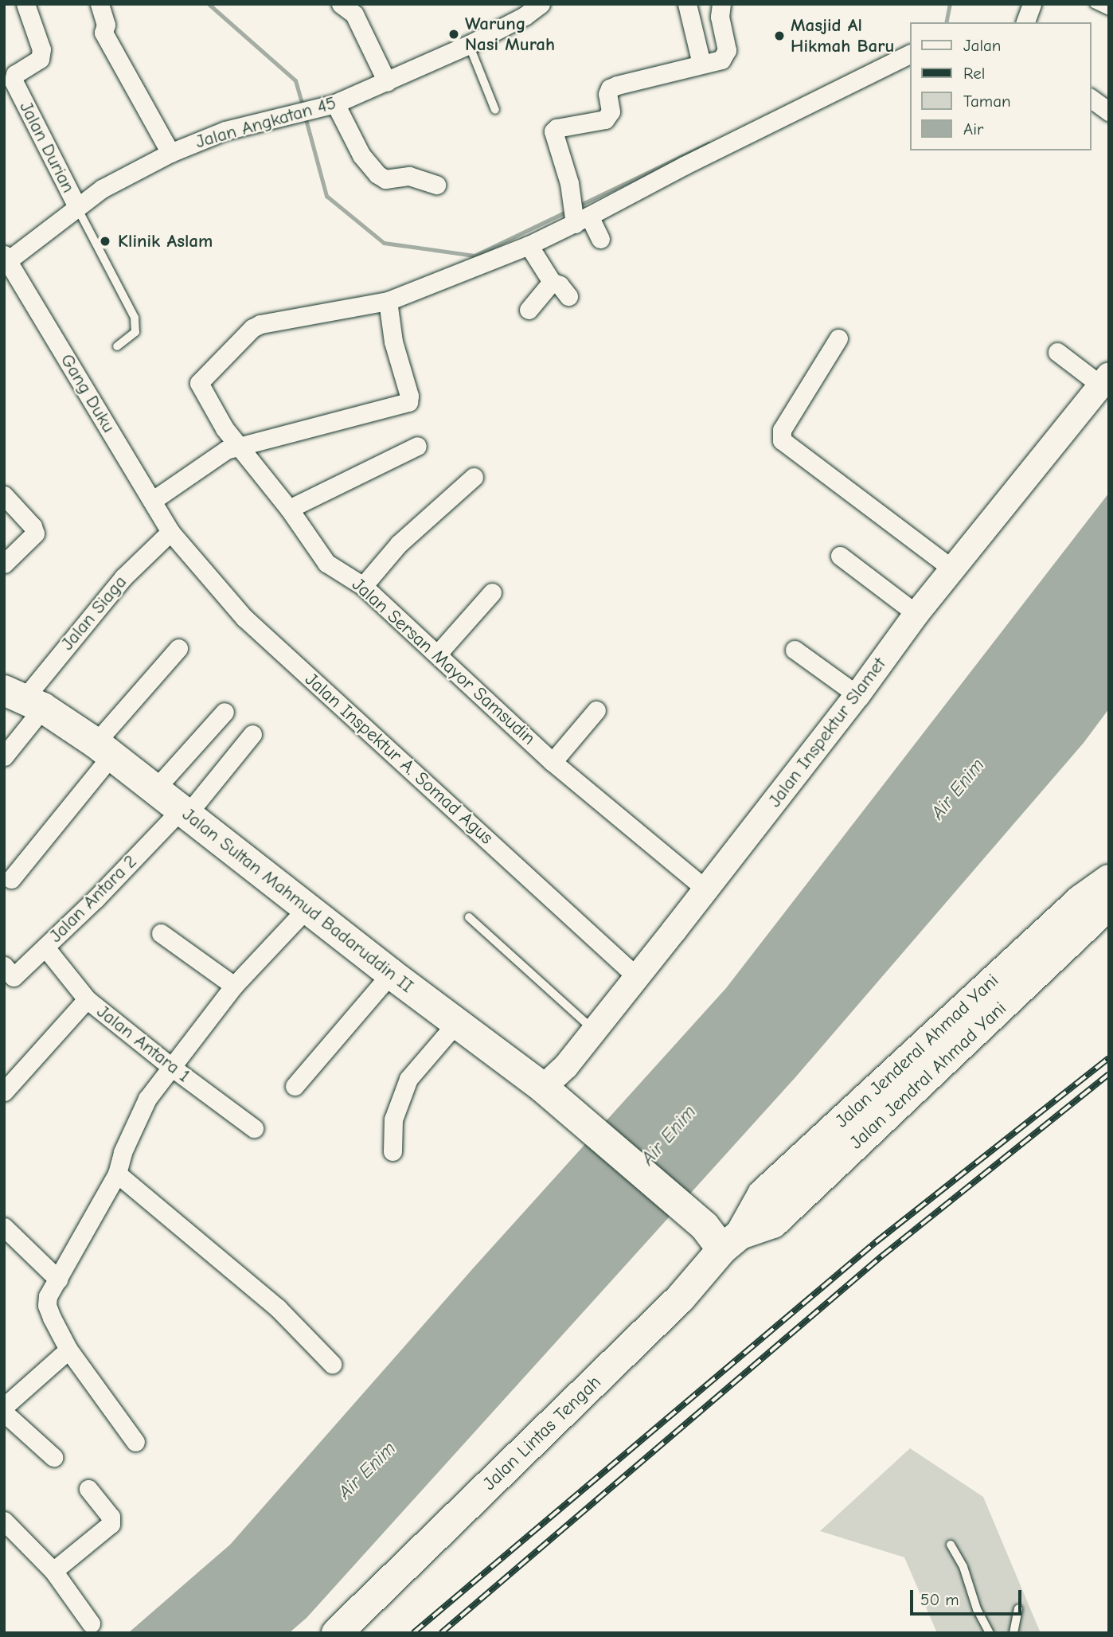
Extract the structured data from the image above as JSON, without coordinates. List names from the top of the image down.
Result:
{
  "streets": {
    "highway": [
      "Jalan Sultan Mahmud Badaruddin II",
      "Jalan Jenderal Ahmad Yani",
      "Jalan Jendral Ahmad Yani",
      "Jalan Lintas Tengah"
    ],
    "street": [
      "Jalan Angkatan 45",
      "Jalan Durian",
      "Gang Duku",
      "Jalan Siaga",
      "Jalan Sersan Mayor Samsudin",
      "Jalan Inspektur Slamet",
      "Jalan Inspektur A. Somad Agus",
      "Jalan Antara 2",
      "Jalan Antara 1"
    ]
  },
  "crossings": [
    ["Jalan Angkatan 45", "Jalan Durian"],
    ["Jalan Angkatan 45", "Gang Duku"],
    ["Gang Duku", "Jalan Siaga"],
    ["Gang Duku", "Jalan Inspektur A. Somad Agus"],
    ["Jalan Siaga", "Jalan Inspektur A. Somad Agus"],
    ["Jalan Siaga", "Jalan Sultan Mahmud Badaruddin II"],
    ["Jalan Sersan Mayor Samsudin", "Jalan Inspektur Slamet"],
    ["Jalan Inspektur Slamet", "Jalan Inspektur A. Somad Agus"],
    ["Jalan Inspektur Slamet", "Jalan Sultan Mahmud Badaruddin II"],
    ["Jalan Antara 2", "Jalan Sultan Mahmud Badaruddin II"],
    ["Jalan Antara 2", "Jalan Antara 1"],
    ["Jalan Sultan Mahmud Badaruddin II", "Jalan Jenderal Ahmad Yani"],
    ["Jalan Sultan Mahmud Badaruddin II", "Jalan Jendral Ahmad Yani"],
    ["Jalan Sultan Mahmud Badaruddin II", "Jalan Lintas Tengah"],
    ["Jalan Jenderal Ahmad Yani", "Jalan Jendral Ahmad Yani"],
    ["Jalan Jenderal Ahmad Yani", "Jalan Lintas Tengah"],
    ["Jalan Jendral Ahmad Yani", "Jalan Lintas Tengah"]
  ],
  "water": ["Air Enim"],
  "places": ["Warung Nasi Murah", "Masjid Al Hikmah Baru", "Klinik Aslam"],
  "legend": [
    "Jalan",
    "Rel",
    "Taman",
    "Air"
  ],
  "scale_bar": "50 m"
}
